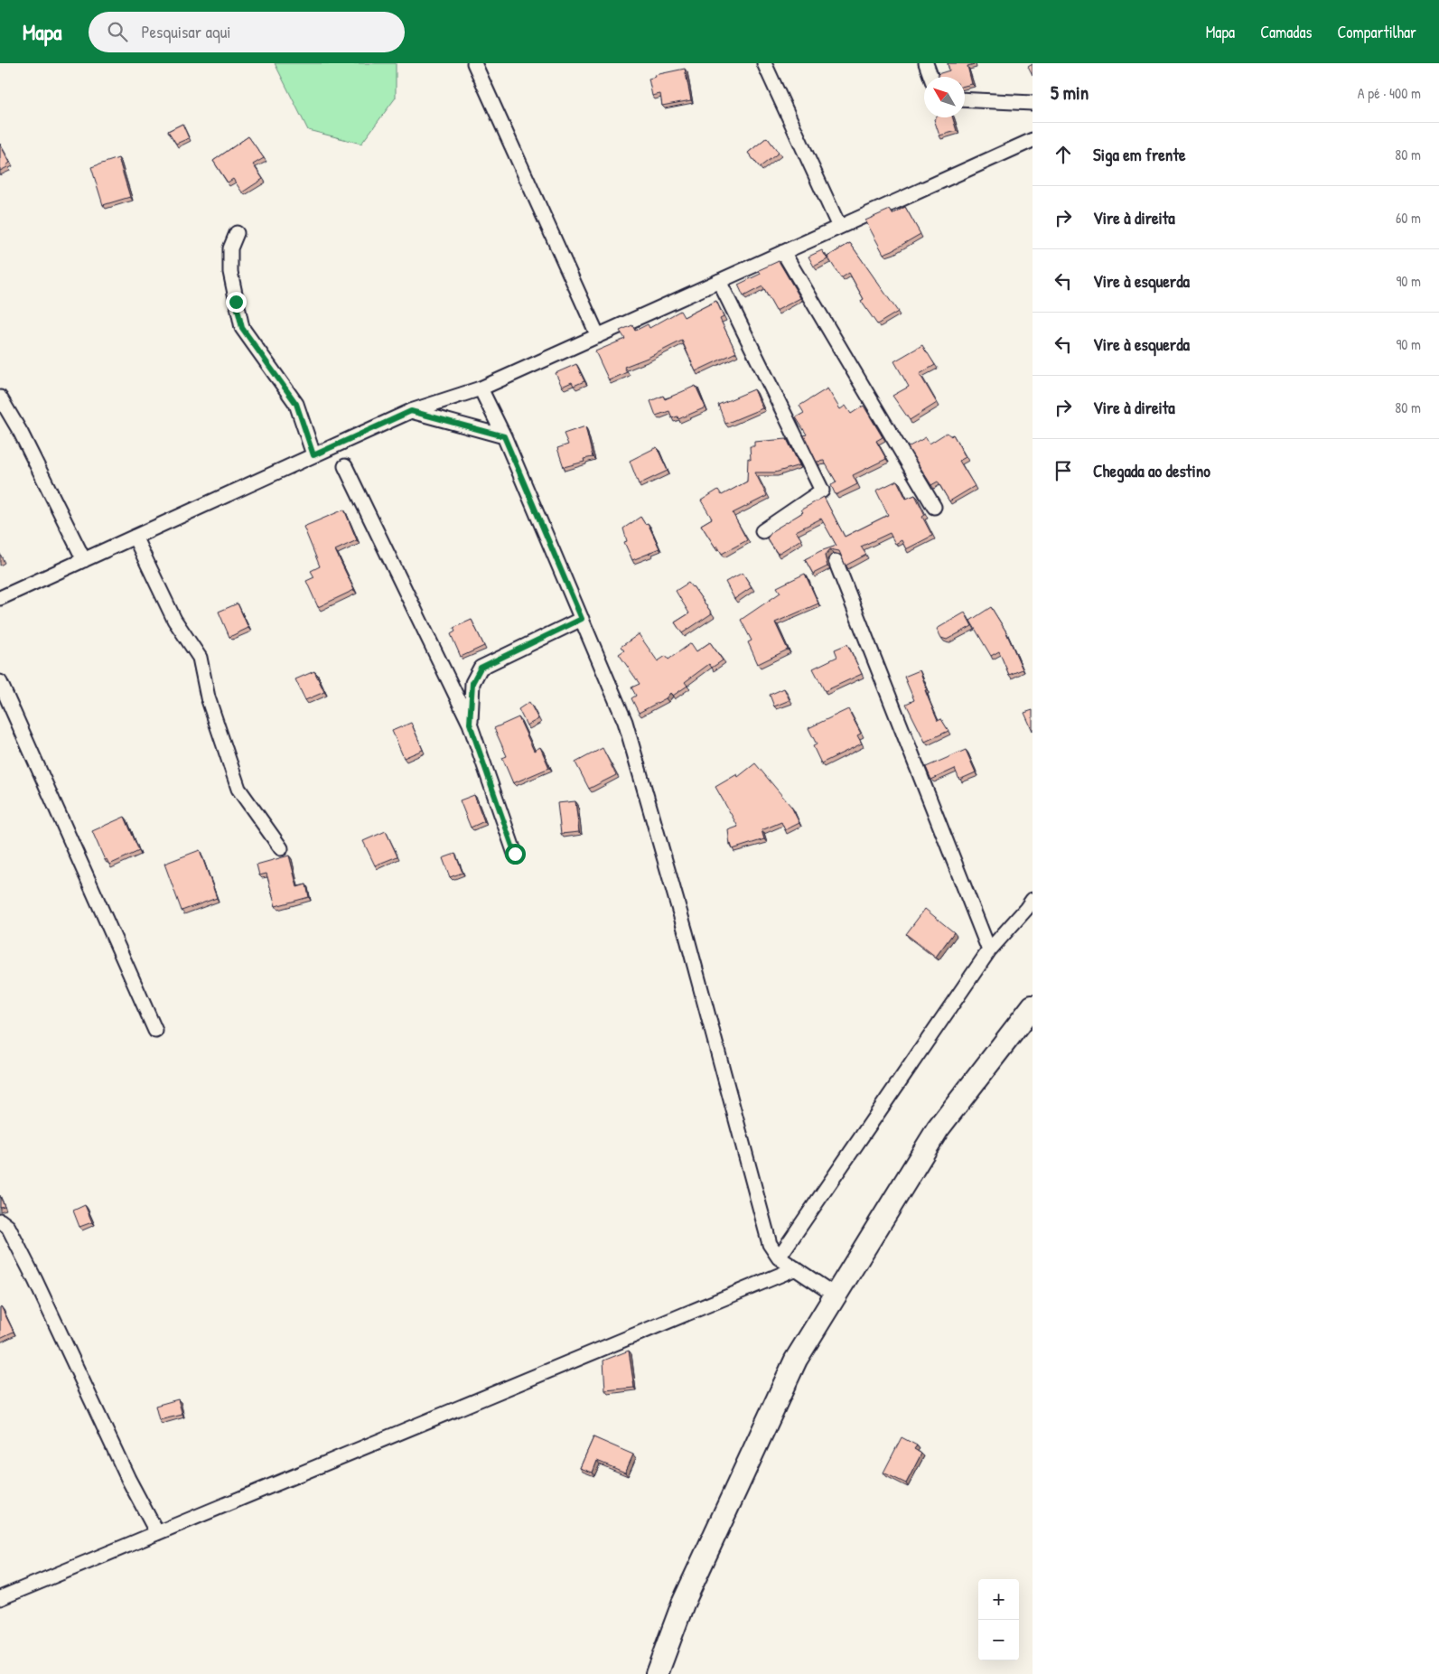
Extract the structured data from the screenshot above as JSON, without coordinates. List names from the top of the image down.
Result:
{
  "north": "top left",
  "page": {
    "header": "Mapa",
    "search": "Pesquisar aqui",
    "nav": ["Mapa", "Camadas", "Compartilhar"],
    "heading": ["5 min", "A pé · 400 m"],
    "list": [
      ["Siga em frente", "80 m"],
      ["Vire à direita", "60 m"],
      ["Vire à esquerda", "90 m"],
      ["Vire à esquerda", "90 m"],
      ["Vire à direita", "80 m"],
      "Chegada ao destino"
    ],
    "map_buttons": ["+", "−"]
  }
}
